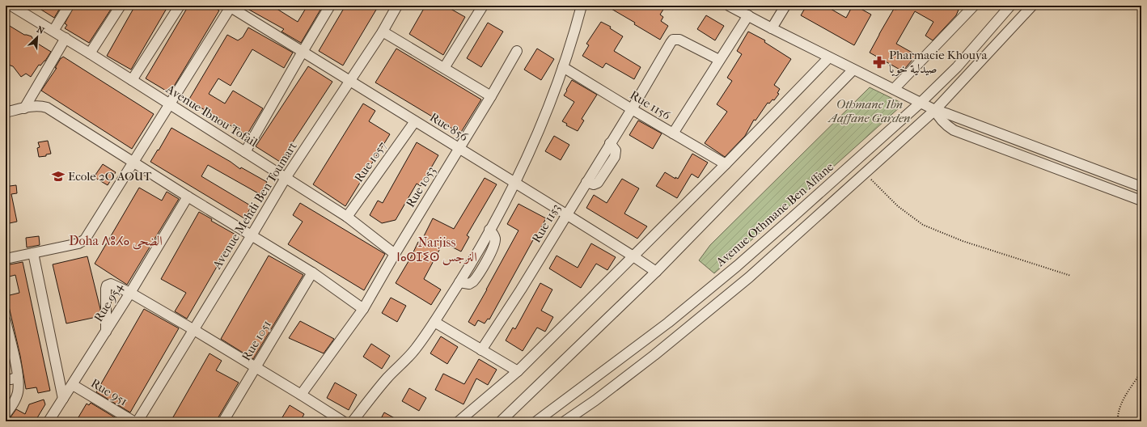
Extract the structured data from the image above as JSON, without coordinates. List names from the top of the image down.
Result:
{
  "streets": {
    "street": [
      "Rue 1156",
      "Avenue Ibnou Tofail",
      "Rue 856",
      "Rue 1057",
      "Rue 1053",
      "Avenue Mehdi Ben Toumart",
      "Avenue Othmane Ben Affane",
      "Rue 1153",
      "Rue 954",
      "Rue 1051",
      "Rue 951"
    ]
  },
  "crossings": [
    ["Rue 1156", "Rue 1153"],
    ["Avenue Ibnou Tofail", "Rue 1057"],
    ["Avenue Ibnou Tofail", "Rue 1053"],
    ["Avenue Ibnou Tofail", "Avenue Mehdi Ben Toumart"],
    ["Rue 856", "Rue 1057"],
    ["Rue 856", "Rue 1053"],
    ["Rue 856", "Avenue Mehdi Ben Toumart"],
    ["Rue 856", "Rue 1153"],
    ["Rue 954", "Rue 951"]
  ],
  "districts": ["Doha ⴷⵓⵃⴰ الضحى", "Narjiss ⵏⴰⵔⵊⵉⵙ النرجس"],
  "parks": ["Othmane Ibn Aaffane Garden"],
  "places": {
    "pharmacy": ["Pharmacie Khouya صيدلية خويا"],
    "school or university": ["Ecole 2O AOUT"]
  },
  "north": "top right"
}
